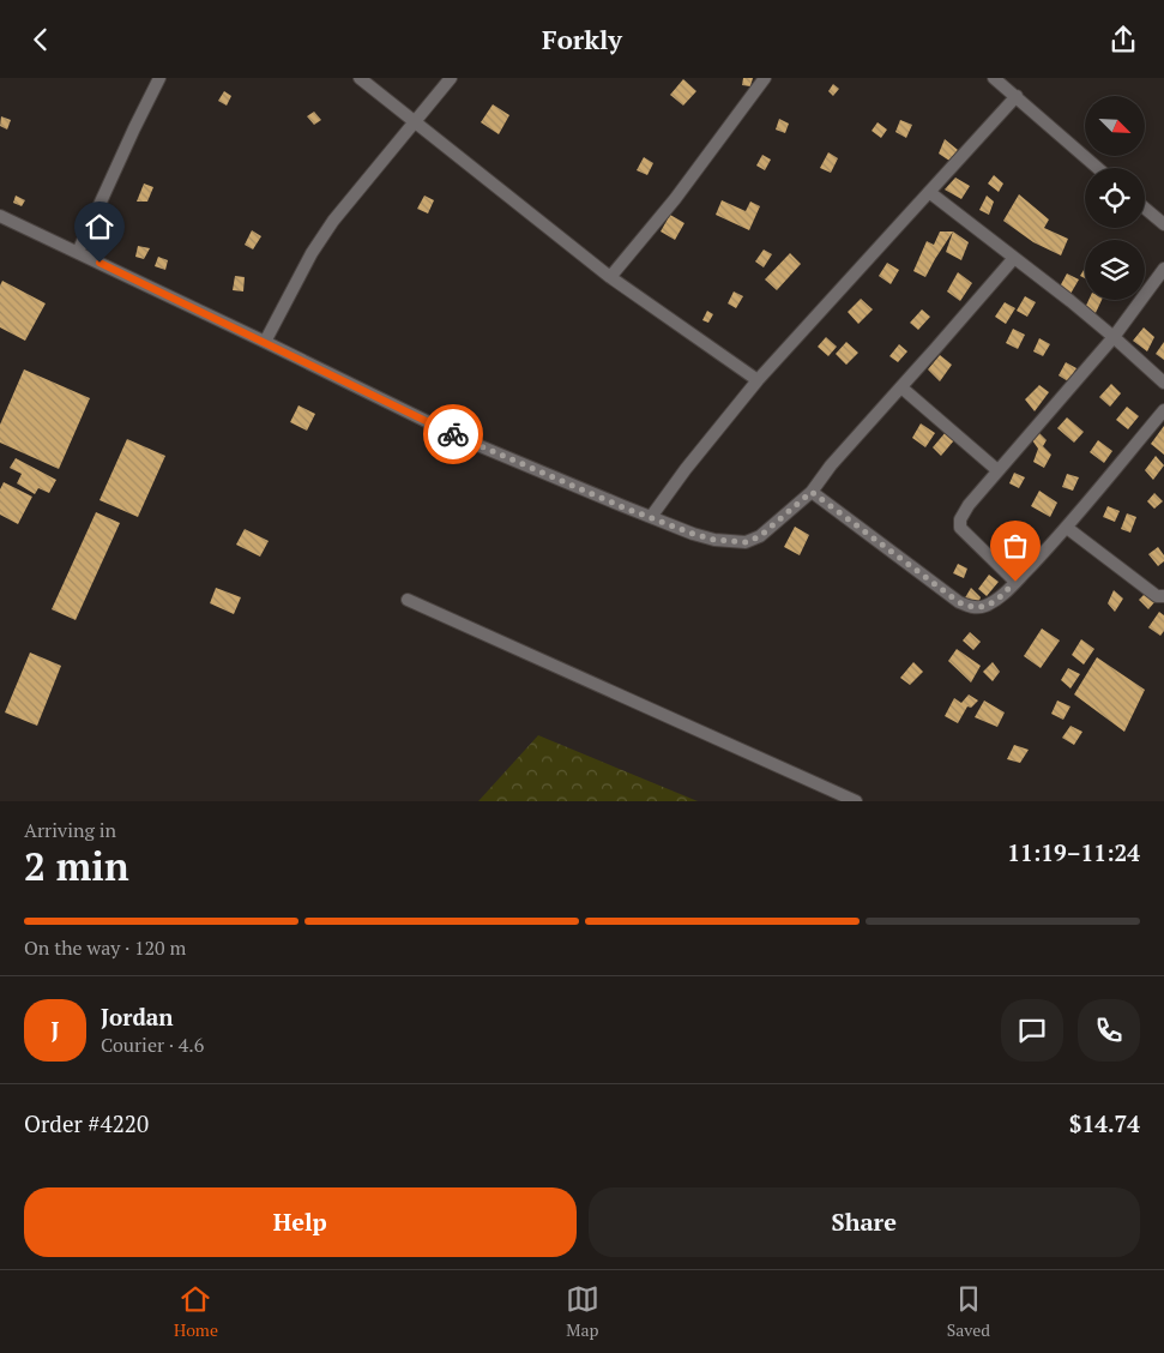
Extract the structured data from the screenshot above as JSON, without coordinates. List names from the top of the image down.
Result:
{
  "north": "bottom right",
  "page": {
    "header": "Forkly",
    "heading": ["2 min", "Arriving in", "11:19–11:24"],
    "panel": [
      "Jordan",
      "Courier · 4.6",
      "Order #4220",
      "$14.74"
    ],
    "bar": "On the way · 120 m",
    "round": "J",
    "buttons": ["Help", "Share"],
    "tabs": ["Home", "Map", "Saved"]
  }
}
